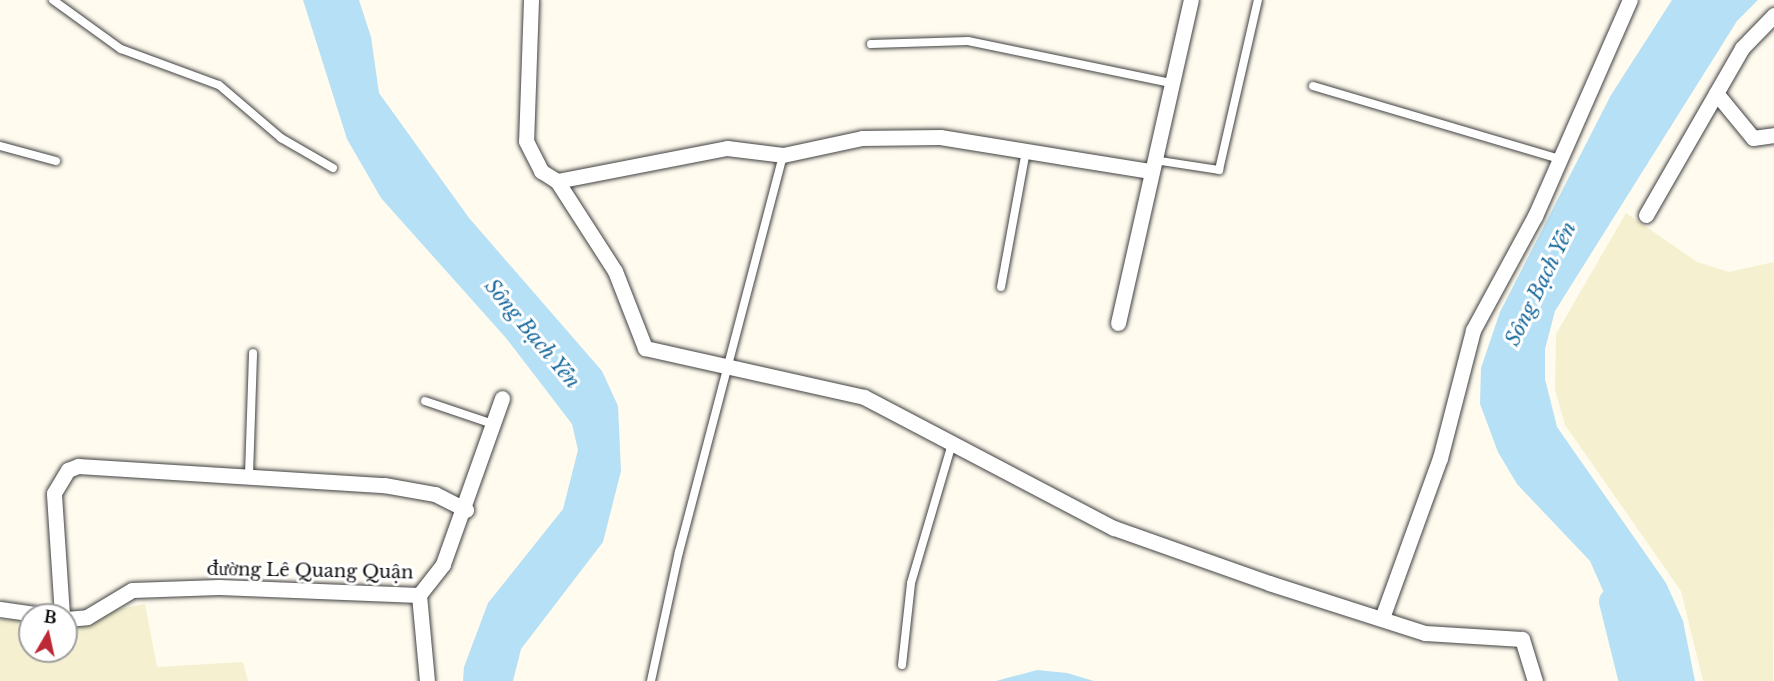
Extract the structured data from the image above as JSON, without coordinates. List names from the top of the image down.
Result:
{
  "streets": {
    "street": ["đường Lê Quang Quận"]
  },
  "water": ["Sông Bạch Yến"],
  "north": "top"
}
